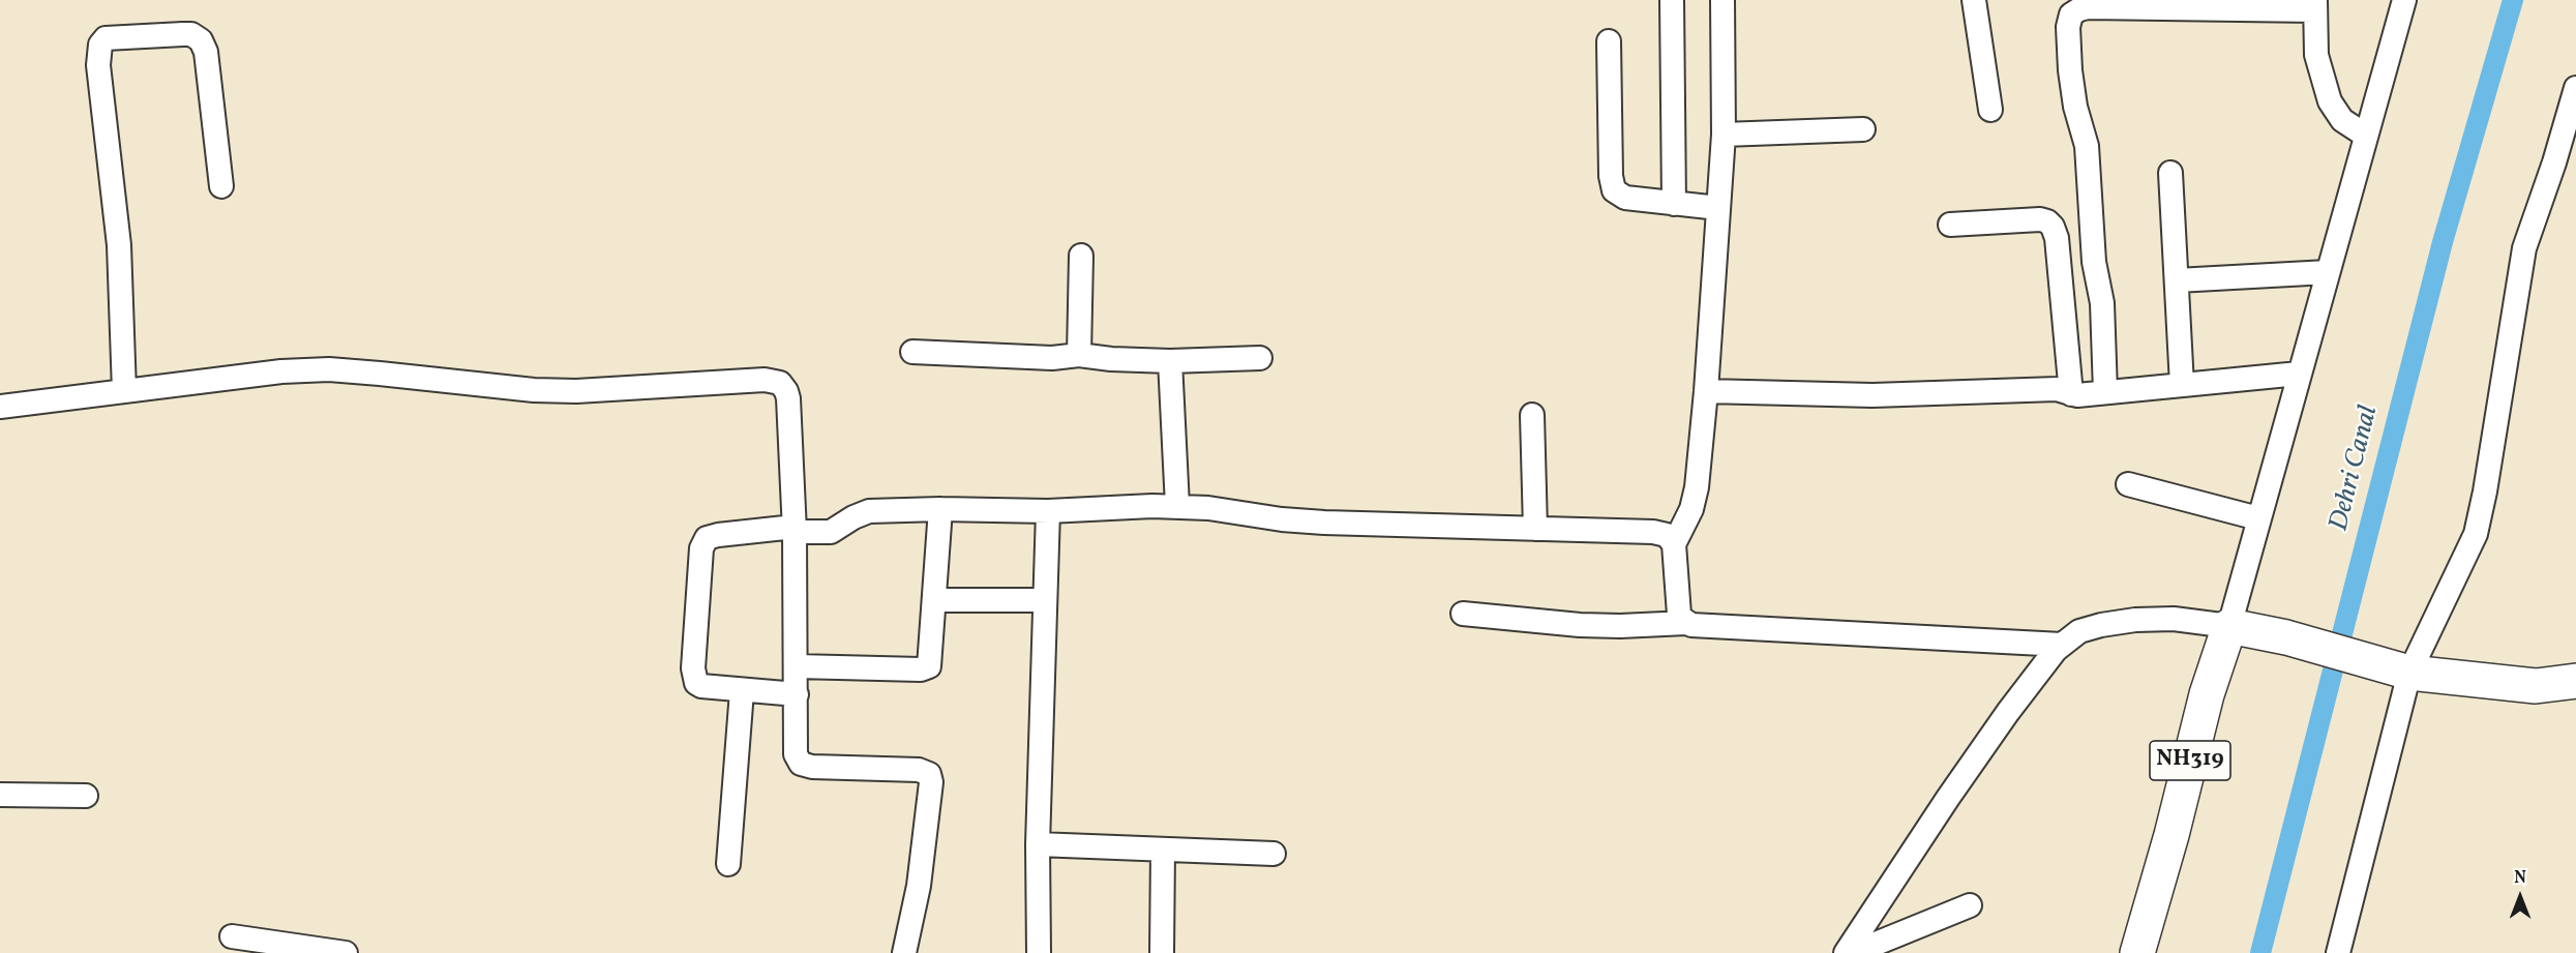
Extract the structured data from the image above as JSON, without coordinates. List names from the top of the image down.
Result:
{
  "streets": {
    "highway": ["NH319"]
  },
  "water": ["Dehri Canal"],
  "north": "top"
}
